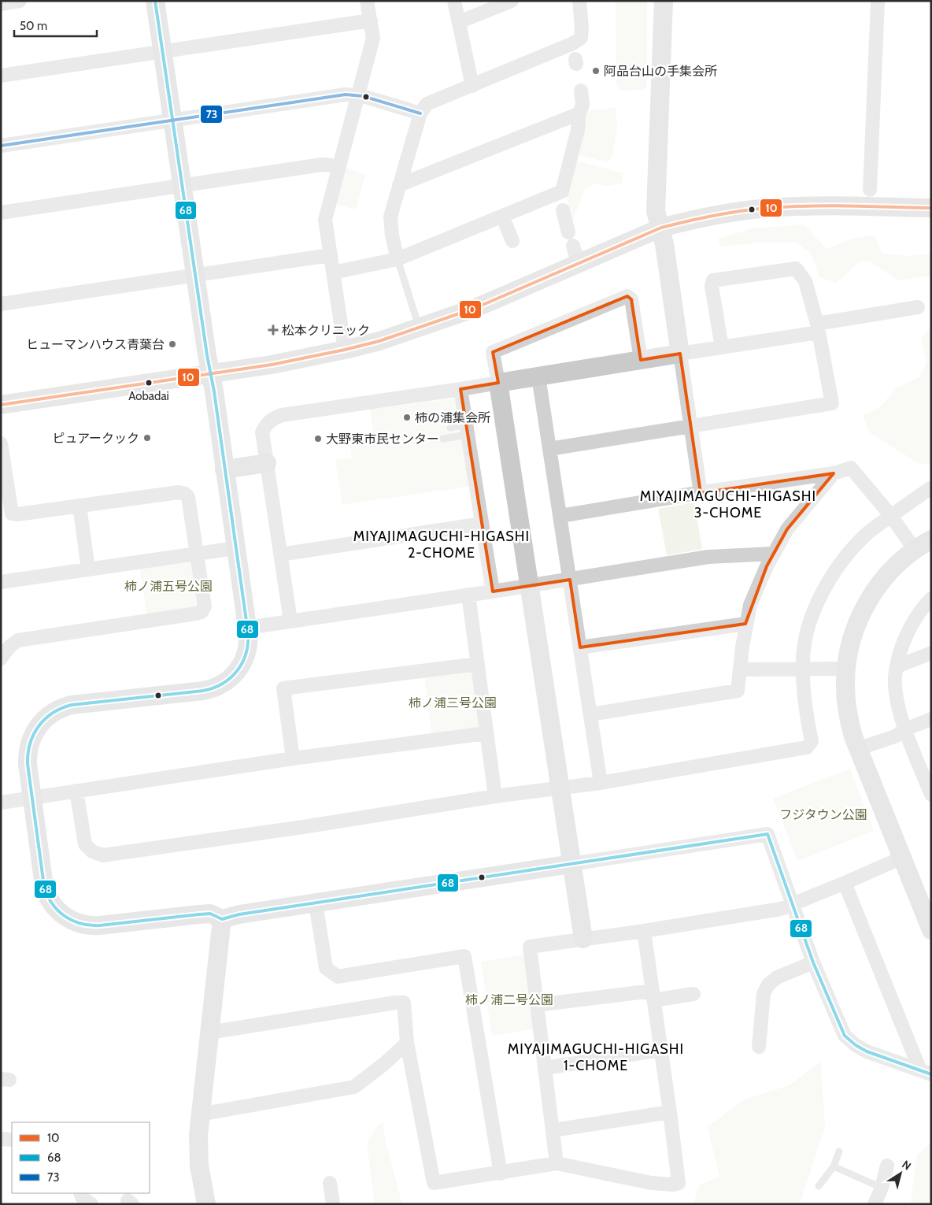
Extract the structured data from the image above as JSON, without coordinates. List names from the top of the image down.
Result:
{
  "districts": ["MIYAJIMAGUCHI-HIGASHI 3-CHOME", "MIYAJIMAGUCHI-HIGASHI 2-CHOME", "MIYAJIMAGUCHI-HIGASHI 1-CHOME"],
  "parks": [
    "柿ノ浦五号公園",
    "柿ノ浦三号公園",
    "フジタウン公園",
    "柿ノ浦二号公園"
  ],
  "places": {
    "other": [
      "阿品台山の手集会所",
      "ヒューマンハウス青葉台",
      "Aobadai",
      "柿の浦集会所",
      "ピュアークック",
      "大野東市民センター"
    ],
    "health": ["松本クリニック"]
  },
  "lines": ["transit line 68", "transit line 73", "transit line 10"],
  "legend": ["10", "68", "73"],
  "scale_bar": "50 m",
  "north": "top right"
}
